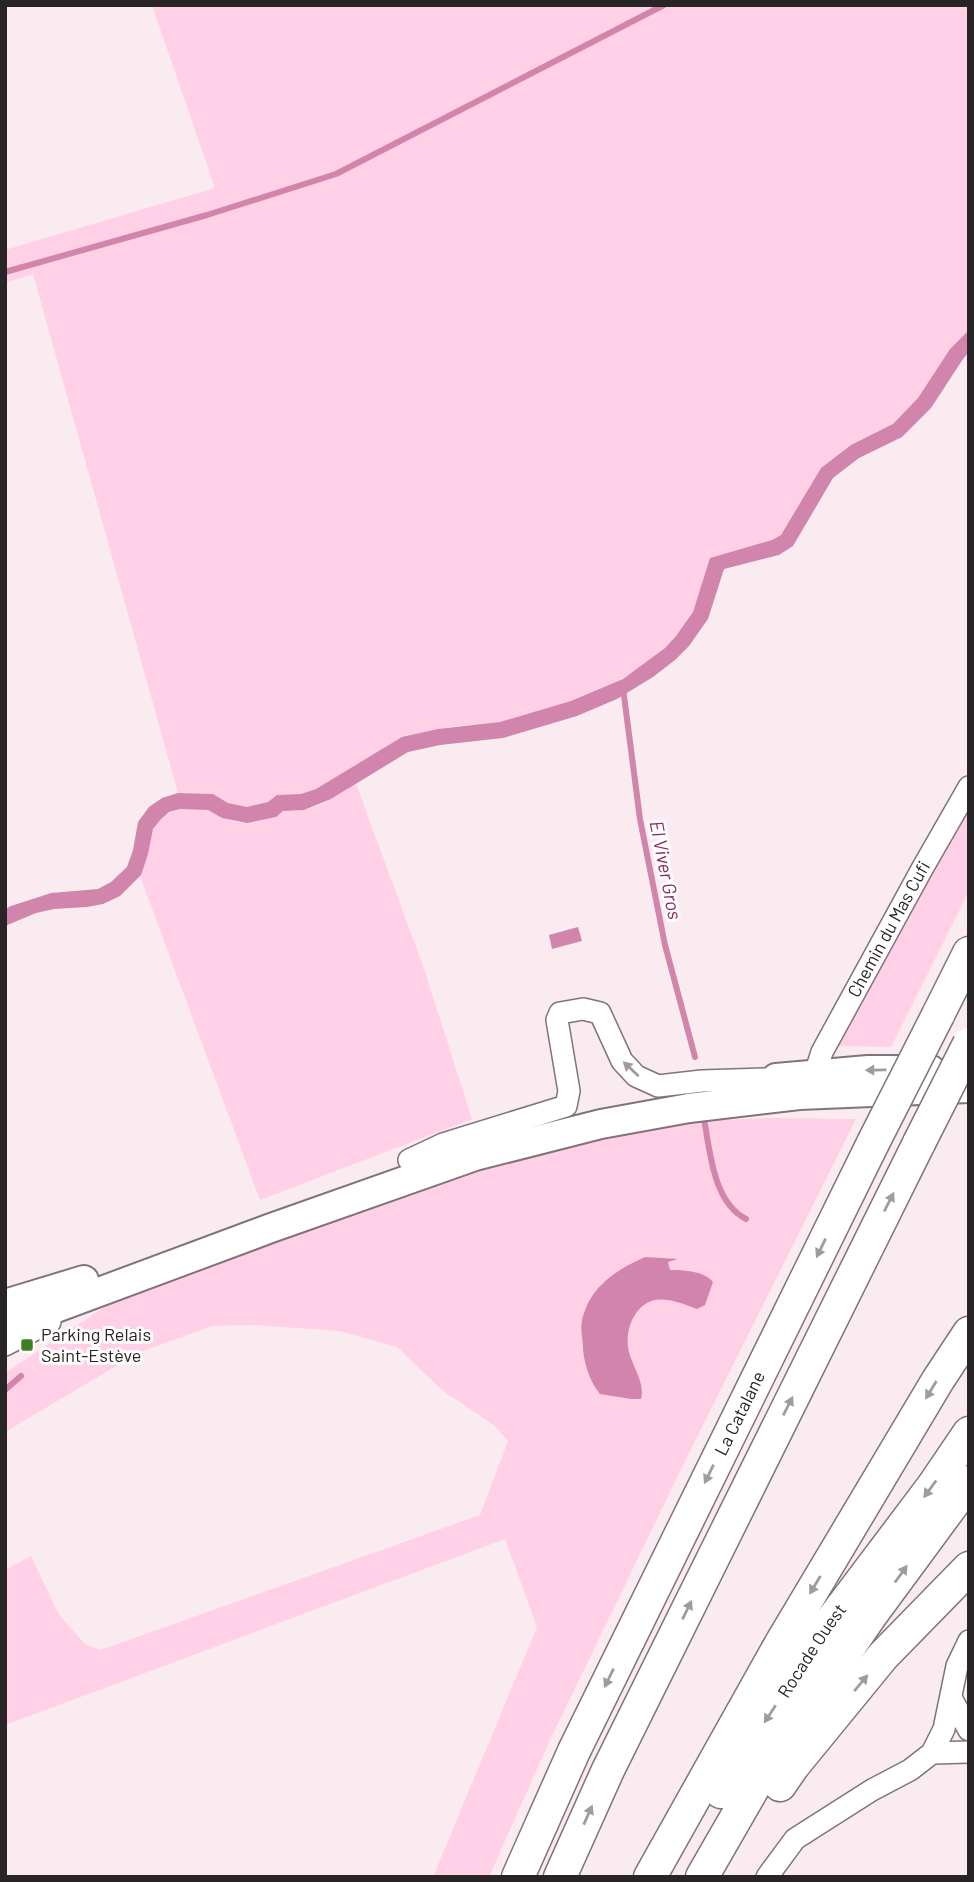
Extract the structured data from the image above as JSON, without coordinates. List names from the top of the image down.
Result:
{
  "streets": {
    "highway": ["La Catalane", "Rocade Ouest"],
    "street": ["Chemin du Mas Cufi"]
  },
  "water": ["El Viver Gros"],
  "places": {
    "transit": ["Parking Relais Saint-Estève"]
  }
}
